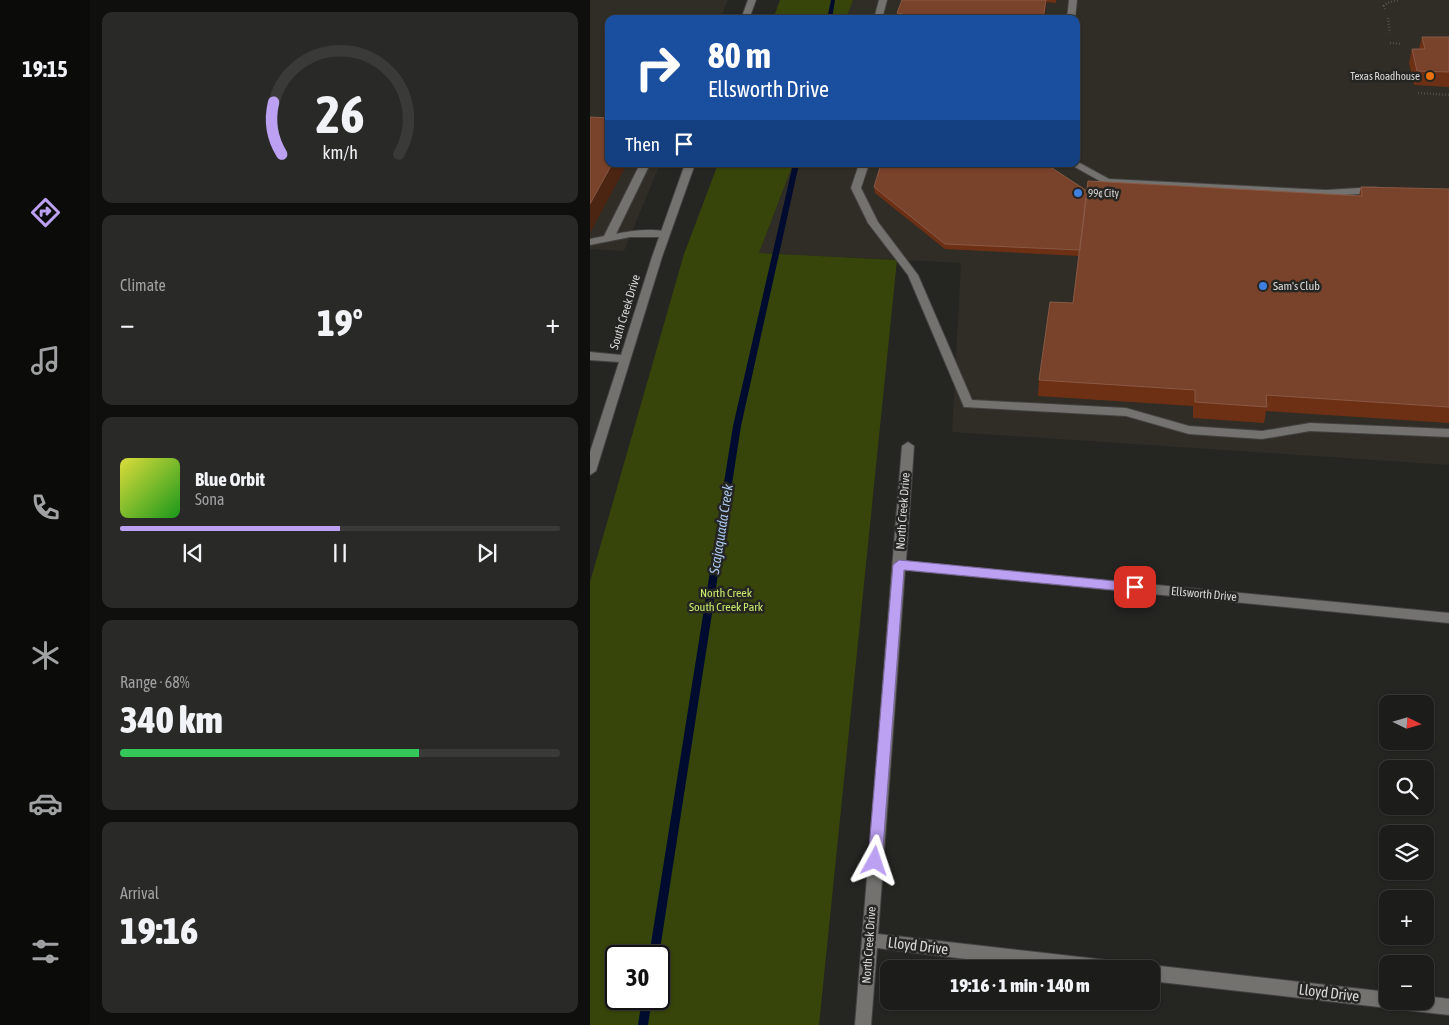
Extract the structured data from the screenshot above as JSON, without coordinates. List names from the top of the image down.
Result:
{
  "streets": {
    "street": [
      "South Creek Drive",
      "North Creek Drive",
      "Ellsworth Drive",
      "Lloyd Drive"
    ]
  },
  "crossings": [
    ["North Creek Drive", "Ellsworth Drive"],
    ["North Creek Drive", "Lloyd Drive"]
  ],
  "water": ["Scajaquada Creek"],
  "parks": ["North Creek South Creek Park"],
  "places": ["Texas Roadhouse", "99¢ City", "Sam's Club"],
  "north": "right",
  "page": {
    "tabs": "19:15",
    "turn": ["80 m", "Ellsworth Drive"],
    "then": "Then",
    "tile": [
      "Climate",
      ["Range · 68%", "340 km"],
      ["Arrival", "19:16"]
    ],
    "heat": ["−", "19°", "+"],
    "song": ["Blue Orbit", "Sona"],
    "map_buttons": ["+", "−"],
    "limit": "30",
    "trip": "19:16 · 1 min · 140 m",
    "gauge": ["26", "km/h"]
  }
}
